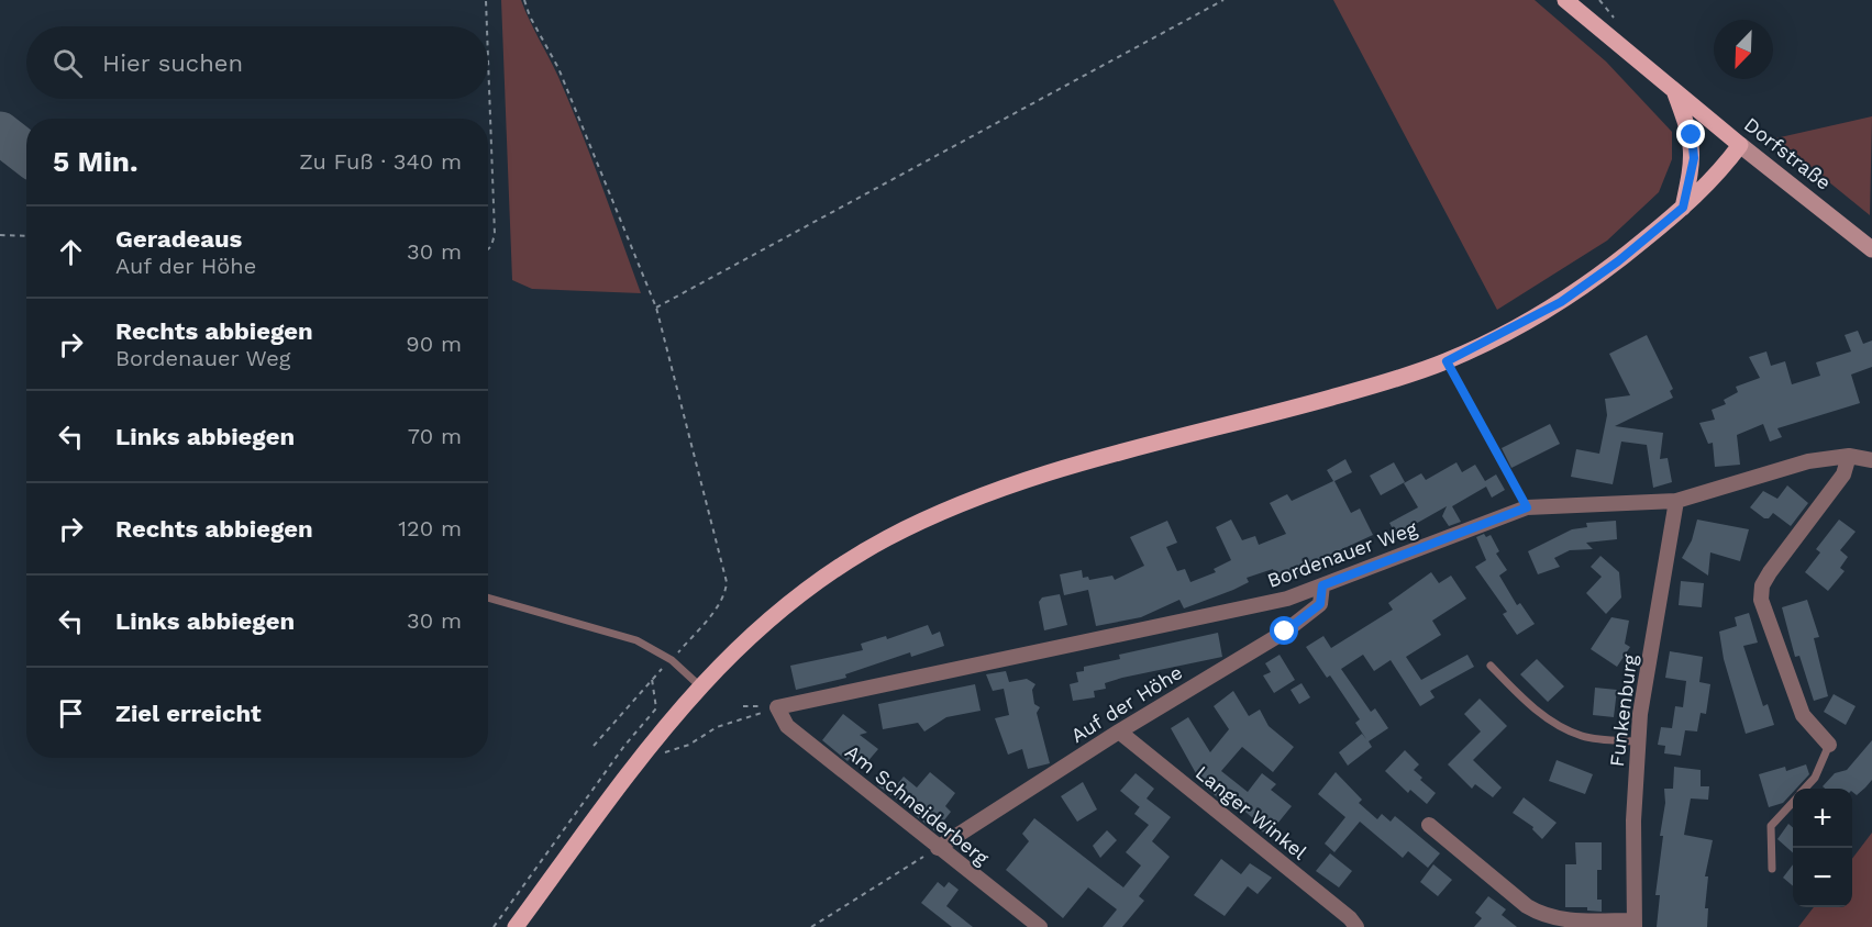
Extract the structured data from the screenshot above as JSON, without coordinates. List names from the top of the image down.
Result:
{
  "streets": {
    "main road": ["Dorfstraße"],
    "street": [
      "Bordenauer Weg",
      "Auf der Höhe",
      "Funkenburg",
      "Am Schneiderberg",
      "Langer Winkel"
    ]
  },
  "crossings": [
    ["Bordenauer Weg", "Auf der Höhe"],
    ["Bordenauer Weg", "Funkenburg"],
    ["Bordenauer Weg", "Am Schneiderberg"],
    ["Auf der Höhe", "Am Schneiderberg"],
    ["Auf der Höhe", "Langer Winkel"]
  ],
  "north": "bottom left",
  "page": {
    "search": "Hier suchen",
    "heading": ["5 Min.", "Zu Fuß · 340 m"],
    "list": [
      ["Geradeaus", "Auf der Höhe", "30 m"],
      ["Rechts abbiegen", "Bordenauer Weg", "90 m"],
      ["Links abbiegen", "70 m"],
      ["Rechts abbiegen", "120 m"],
      ["Links abbiegen", "30 m"],
      "Ziel erreicht"
    ],
    "map_buttons": ["+", "−"]
  }
}
